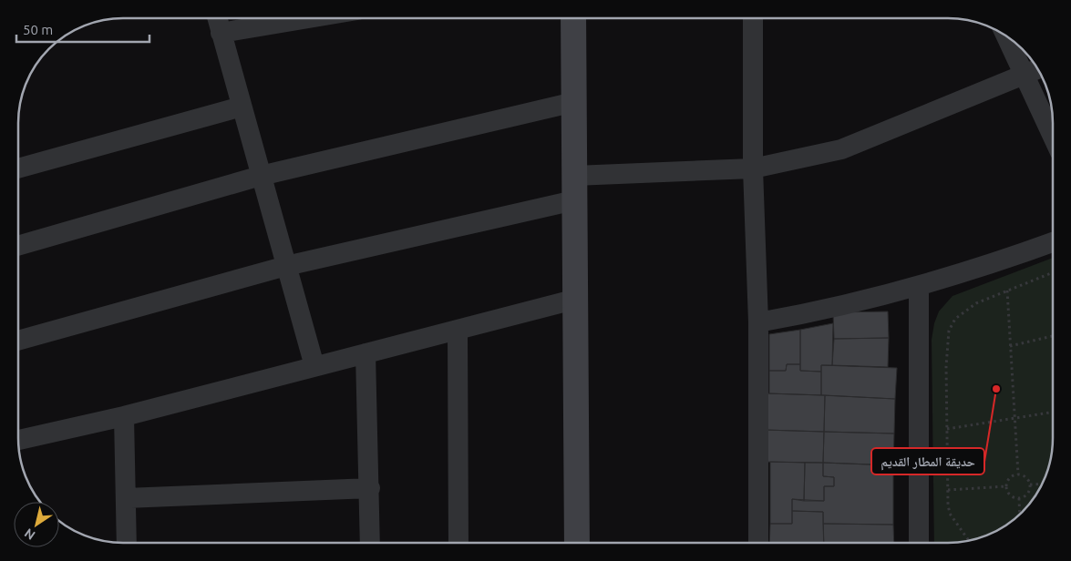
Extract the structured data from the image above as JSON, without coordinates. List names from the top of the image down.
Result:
{
  "places": ["حديقة المطار القديم"],
  "scale_bar": "50 m",
  "north": "bottom left"
}
